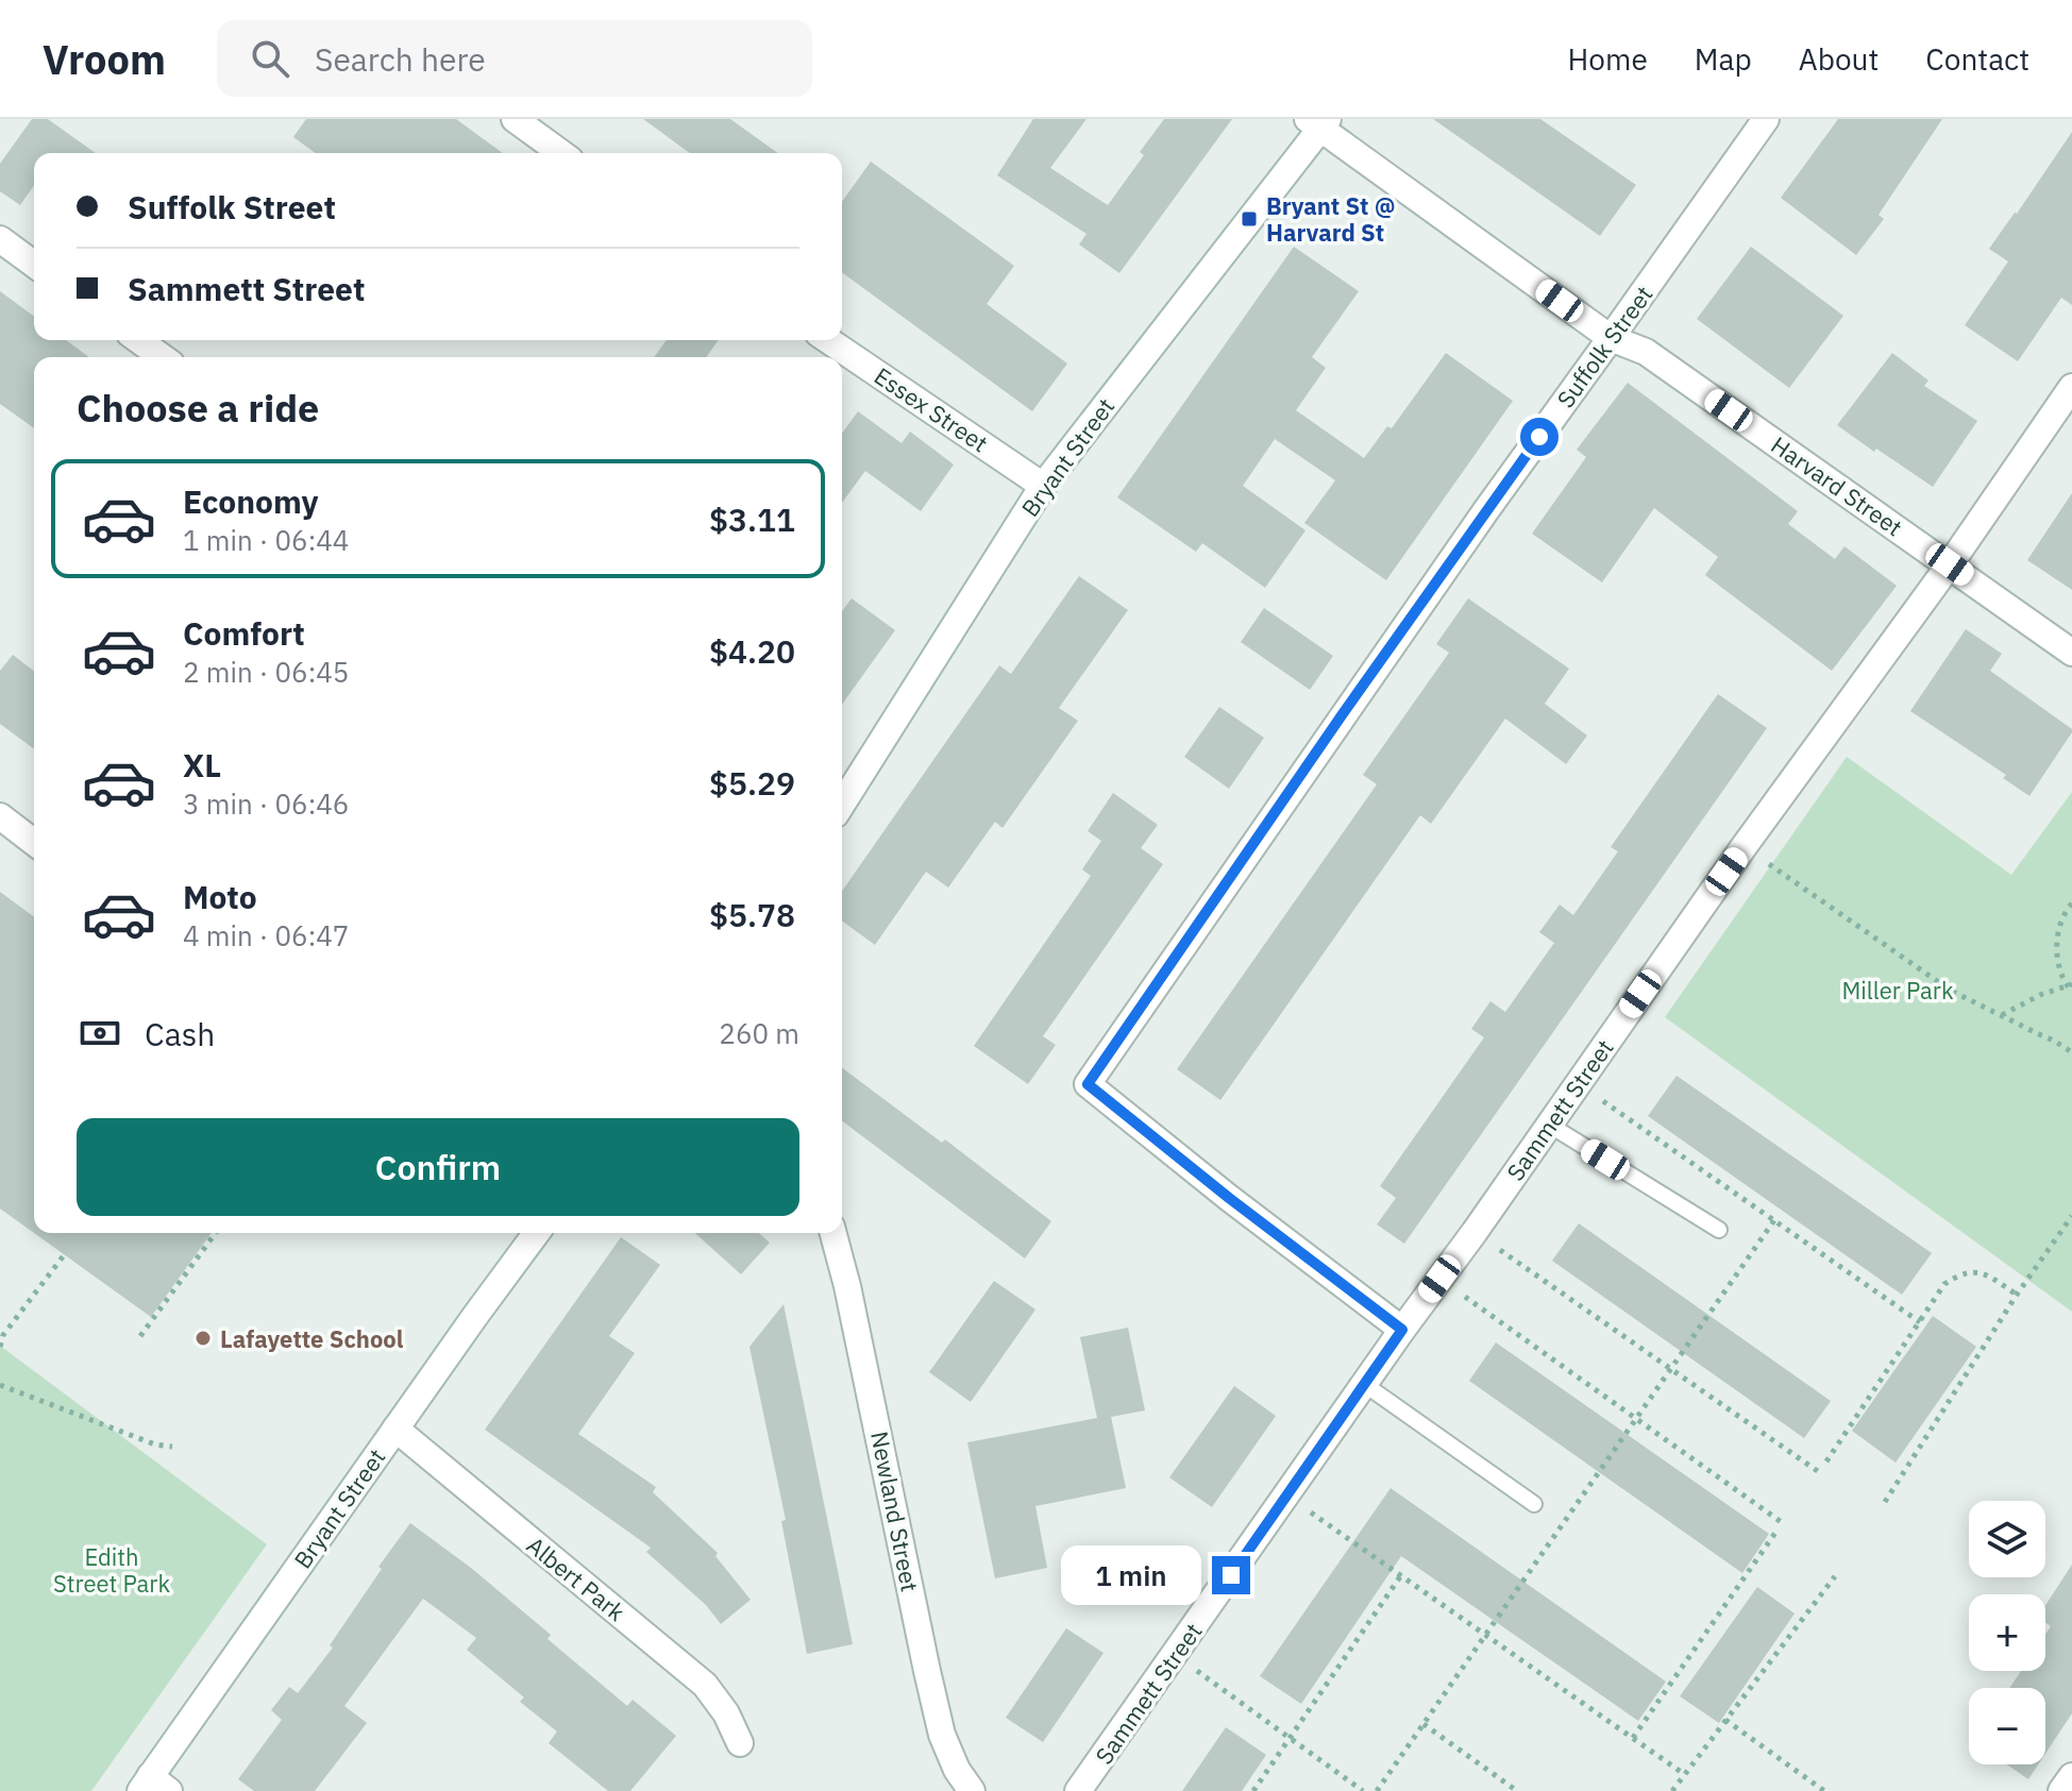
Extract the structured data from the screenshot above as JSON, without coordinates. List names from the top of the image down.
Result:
{
  "streets": {
    "street": [
      "Suffolk Street",
      "Essex Street",
      "Bryant Street",
      "Harvard Street",
      "Sammett Street",
      "Newland Street",
      "Albert Park"
    ]
  },
  "crossings": [
    ["Suffolk Street", "Harvard Street"],
    ["Suffolk Street", "Sammett Street"],
    ["Essex Street", "Bryant Street"],
    ["Bryant Street", "Harvard Street"],
    ["Bryant Street", "Albert Park"],
    ["Harvard Street", "Sammett Street"]
  ],
  "parks": ["Miller Park", "Edith Street Park"],
  "places": {
    "transit": ["Bryant St @ Harvard St"],
    "other": ["Lafayette School"]
  },
  "page": {
    "header": "Vroom",
    "search": "Search here",
    "nav": [
      "Home",
      "Map",
      "About",
      "Contact"
    ],
    "banner": ["Suffolk Street", "Sammett Street"],
    "heading": "Choose a ride",
    "list": [
      {
        "name": "Economy",
        "note": "1 min · 06:44",
        "value": "$3.11"
      },
      {
        "name": "Comfort",
        "note": "2 min · 06:45",
        "value": "$4.20"
      },
      {
        "name": "XL",
        "note": "3 min · 06:46",
        "value": "$5.29"
      },
      {
        "name": "Moto",
        "note": "4 min · 06:47",
        "value": "$5.78"
      }
    ],
    "pay": ["Cash", "260 m"],
    "buttons": "Confirm",
    "map_buttons": ["+", "−"],
    "bubble": "1 min"
  }
}
